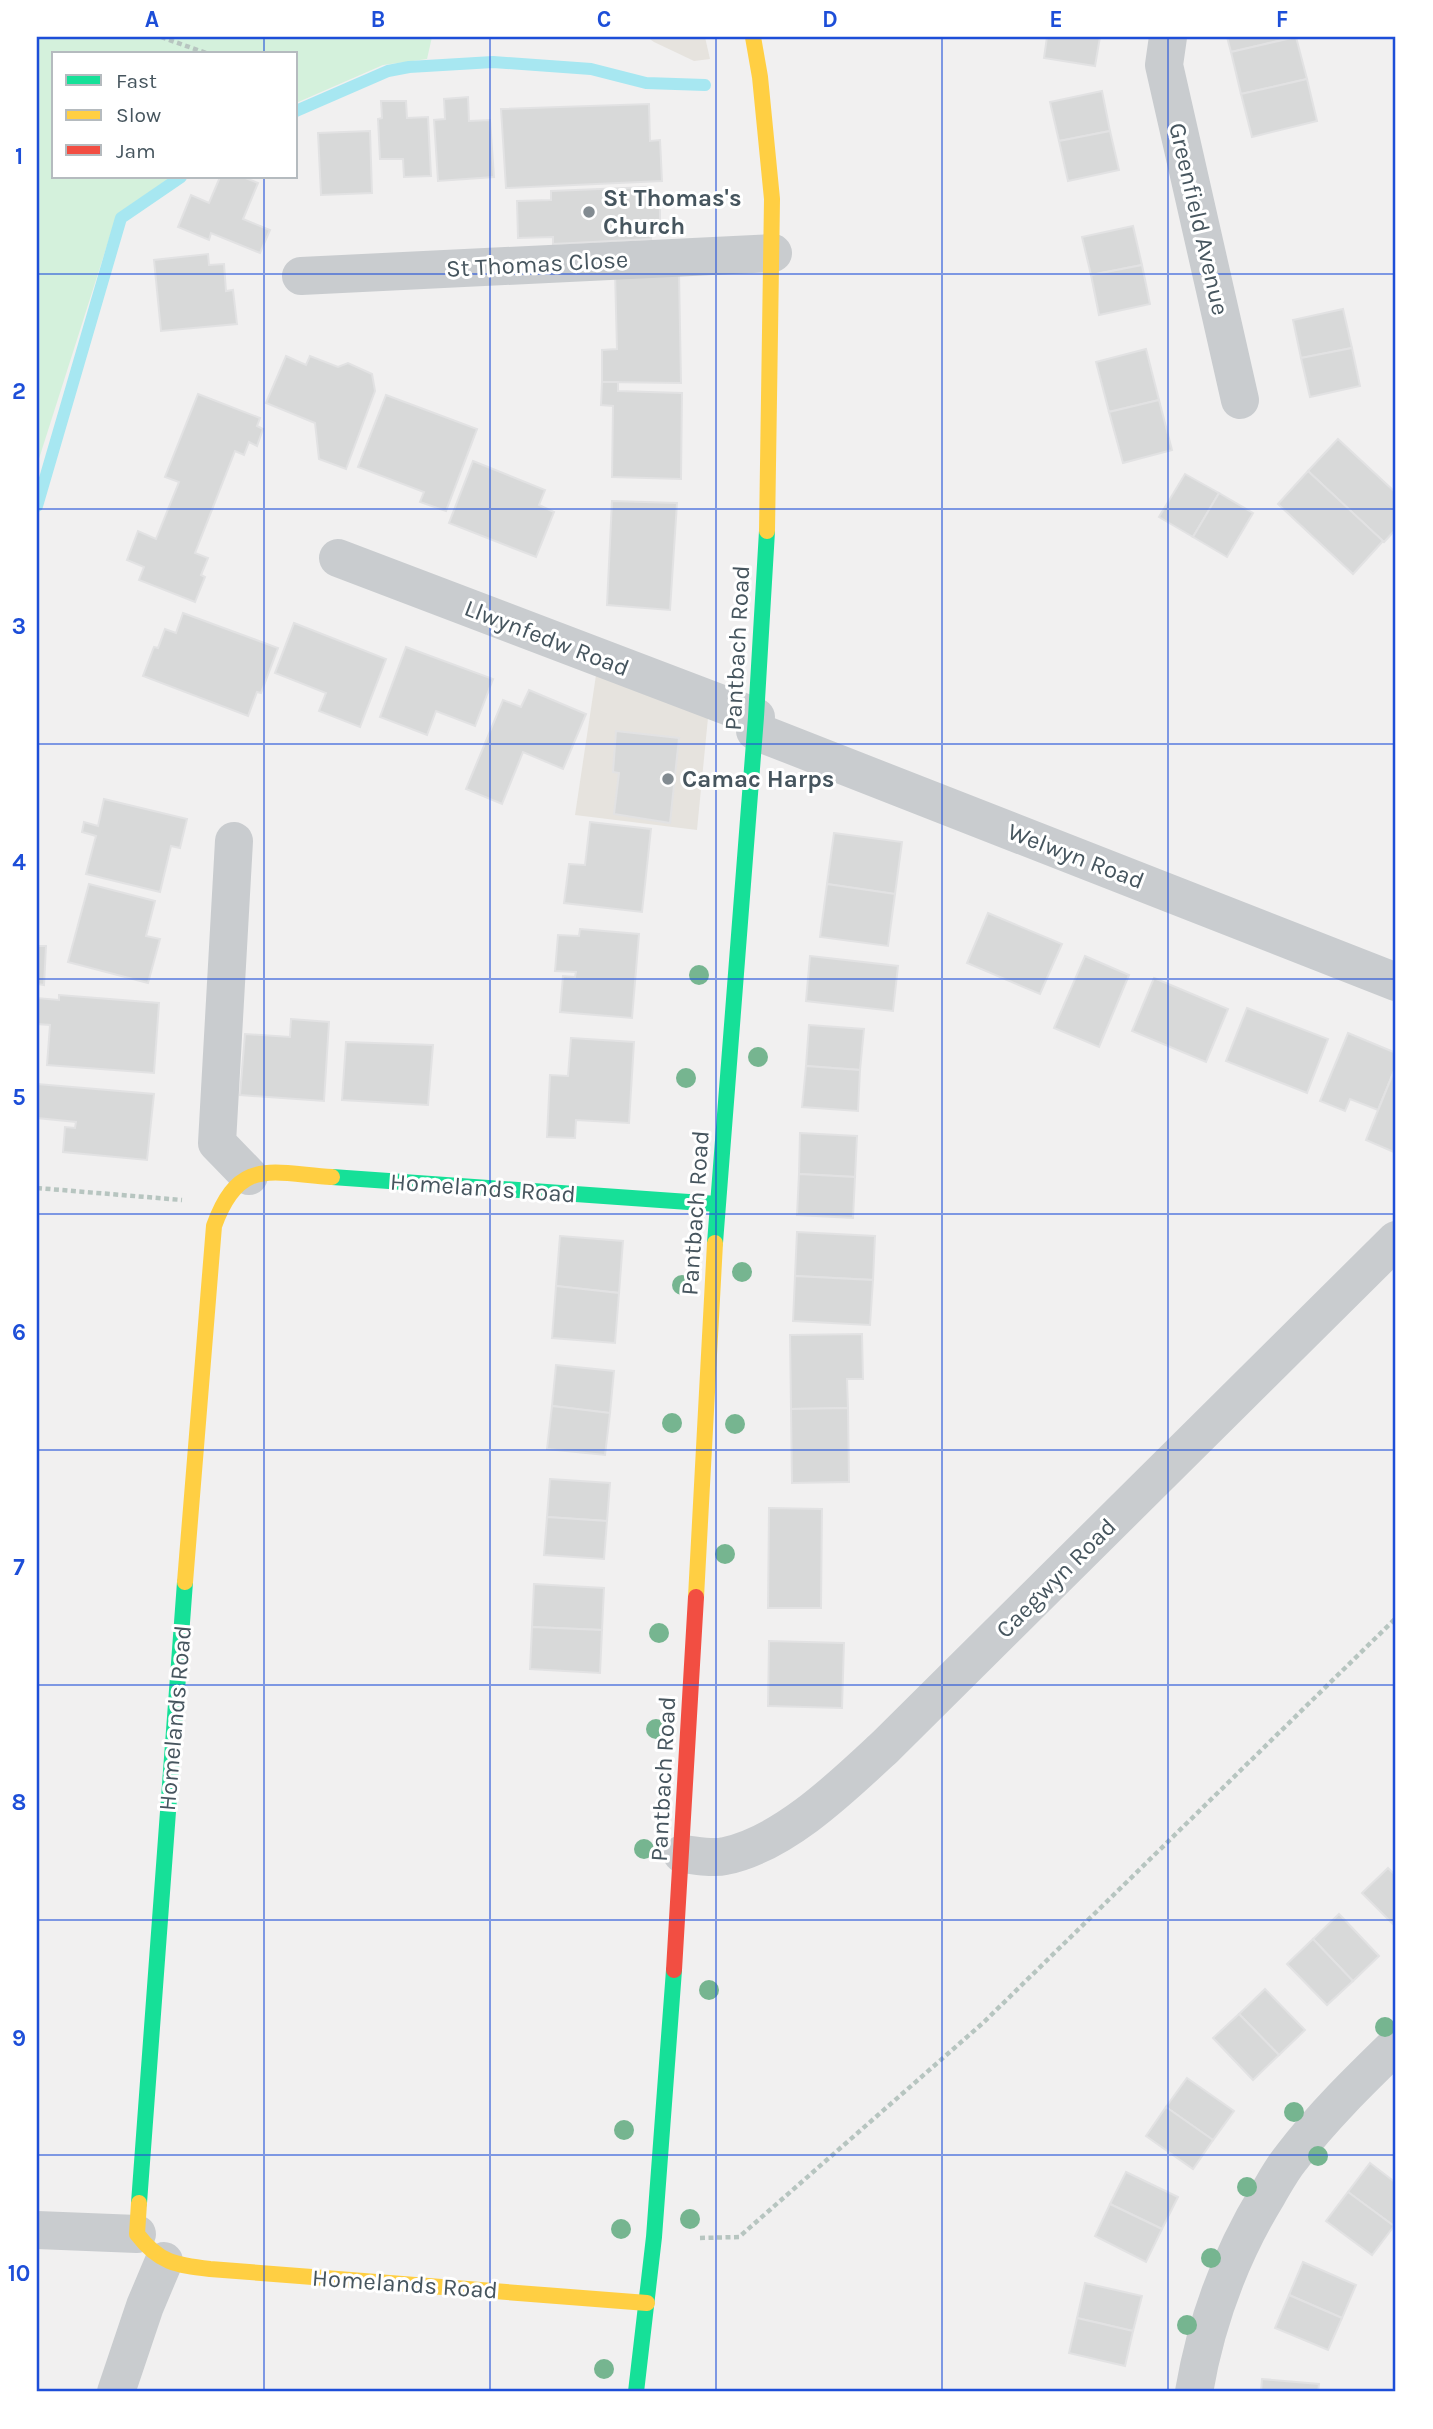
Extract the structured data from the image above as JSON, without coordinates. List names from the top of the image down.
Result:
{
  "streets": {
    "street": [
      "Greenfield Avenue",
      "St Thomas Close",
      "Llwynfedw Road",
      "Pantbach Road",
      "Welwyn Road",
      "Homelands Road",
      "Caegwyn Road"
    ]
  },
  "crossings": [
    ["St Thomas Close", "Pantbach Road"],
    ["Llwynfedw Road", "Pantbach Road"],
    ["Llwynfedw Road", "Welwyn Road"],
    ["Pantbach Road", "Welwyn Road"],
    ["Pantbach Road", "Homelands Road"],
    ["Pantbach Road", "Caegwyn Road"]
  ],
  "places": ["St Thomas's Church", "Camac Harps"],
  "legend": ["Fast", "Slow", "Jam"],
  "grid": {
    "columns": [
      "A",
      "B",
      "C",
      "D",
      "E",
      "F"
    ],
    "rows": [
      "1",
      "2",
      "3",
      "4",
      "5",
      "6",
      "7",
      "8",
      "9",
      "10"
    ]
  }
}
